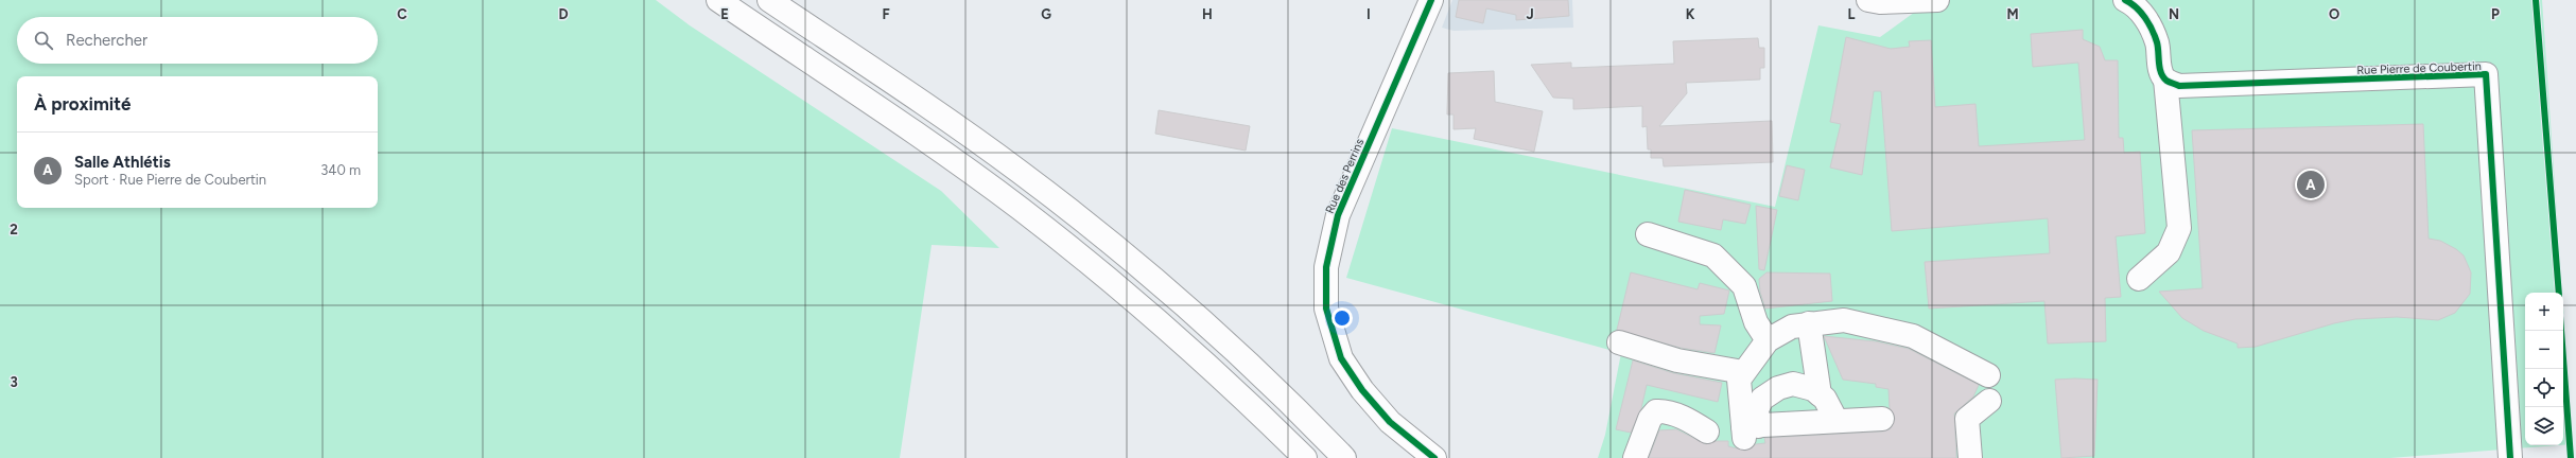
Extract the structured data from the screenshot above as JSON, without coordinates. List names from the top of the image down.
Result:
{
  "streets": {
    "main road": ["Rue Pierre de Coubertin", "Rue des Perrins"]
  },
  "page": {
    "search": "Rechercher",
    "heading": "À proximité",
    "list": [
      {
        "mark": "A",
        "name": "Salle Athlétis",
        "note": "Sport · Rue Pierre de Coubertin",
        "value": "340 m"
      }
    ],
    "pins": "A",
    "map_buttons": ["+", "−"]
  },
  "grid": {
    "columns": [
      "C",
      "D",
      "E",
      "F",
      "G",
      "H",
      "I",
      "J",
      "K",
      "L",
      "M",
      "N",
      "O",
      "P"
    ],
    "rows": ["2", "3"]
  }
}
